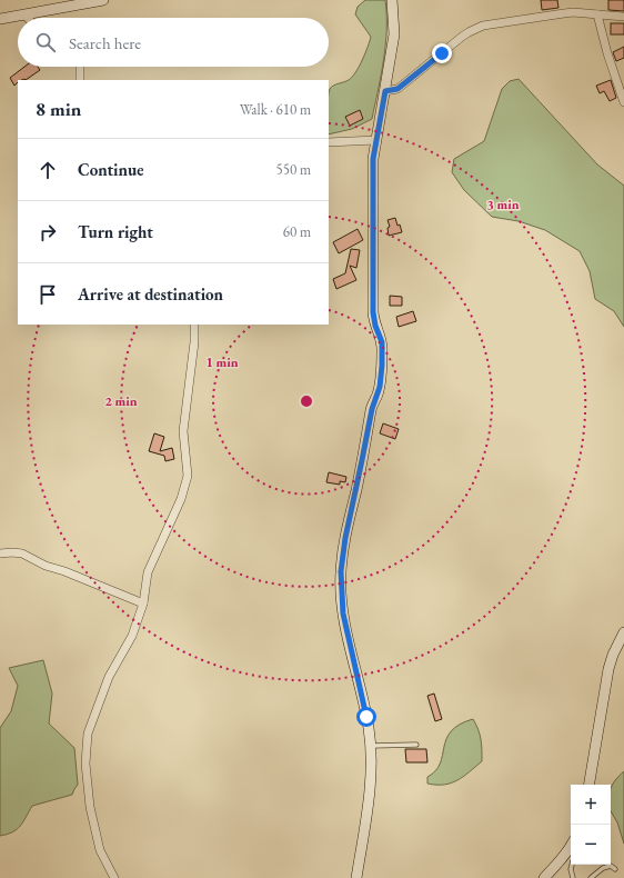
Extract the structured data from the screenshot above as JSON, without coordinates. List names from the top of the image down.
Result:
{
  "page": {
    "search": "Search here",
    "heading": ["8 min", "Walk · 610 m"],
    "list": [
      ["Continue", "550 m"],
      ["Turn right", "60 m"],
      "Arrive at destination"
    ],
    "map_buttons": ["+", "−"]
  },
  "rings": ["3 min", "1 min", "2 min"]
}
